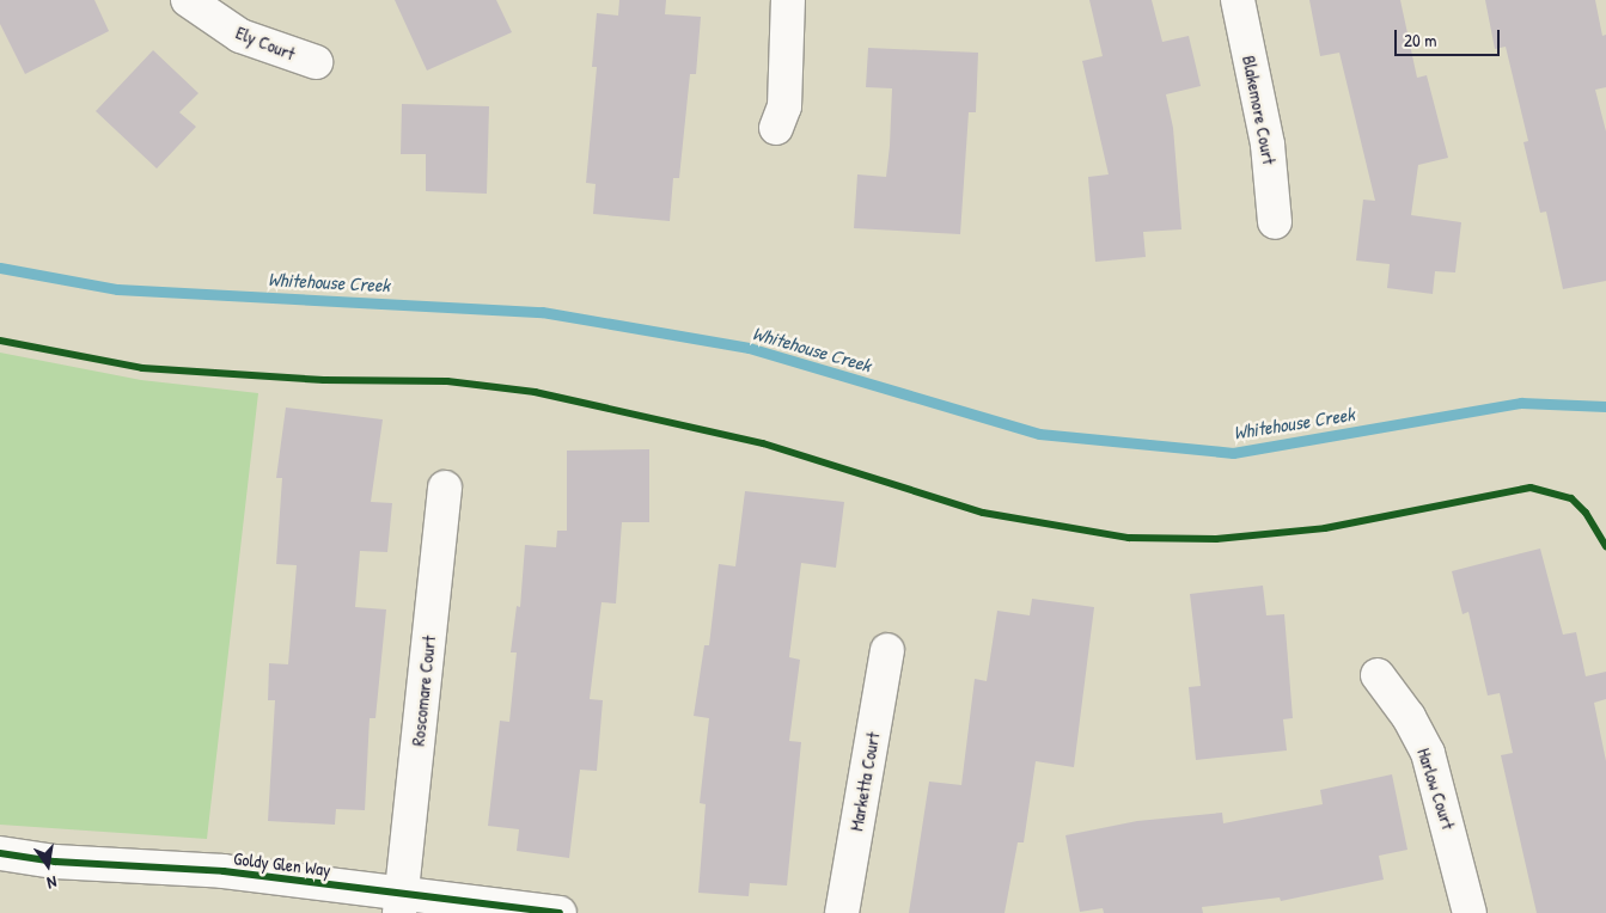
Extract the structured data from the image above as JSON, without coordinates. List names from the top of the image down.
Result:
{
  "streets": {
    "street": [
      "Ely Court",
      "Blakemore Court",
      "Roscomare Court",
      "Marketta Court",
      "Harlow Court",
      "Goldy Glen Way"
    ]
  },
  "crossings": [
    ["Roscomare Court", "Goldy Glen Way"]
  ],
  "water": ["Whitehouse Creek"],
  "scale_bar": "20 m",
  "north": "bottom"
}
